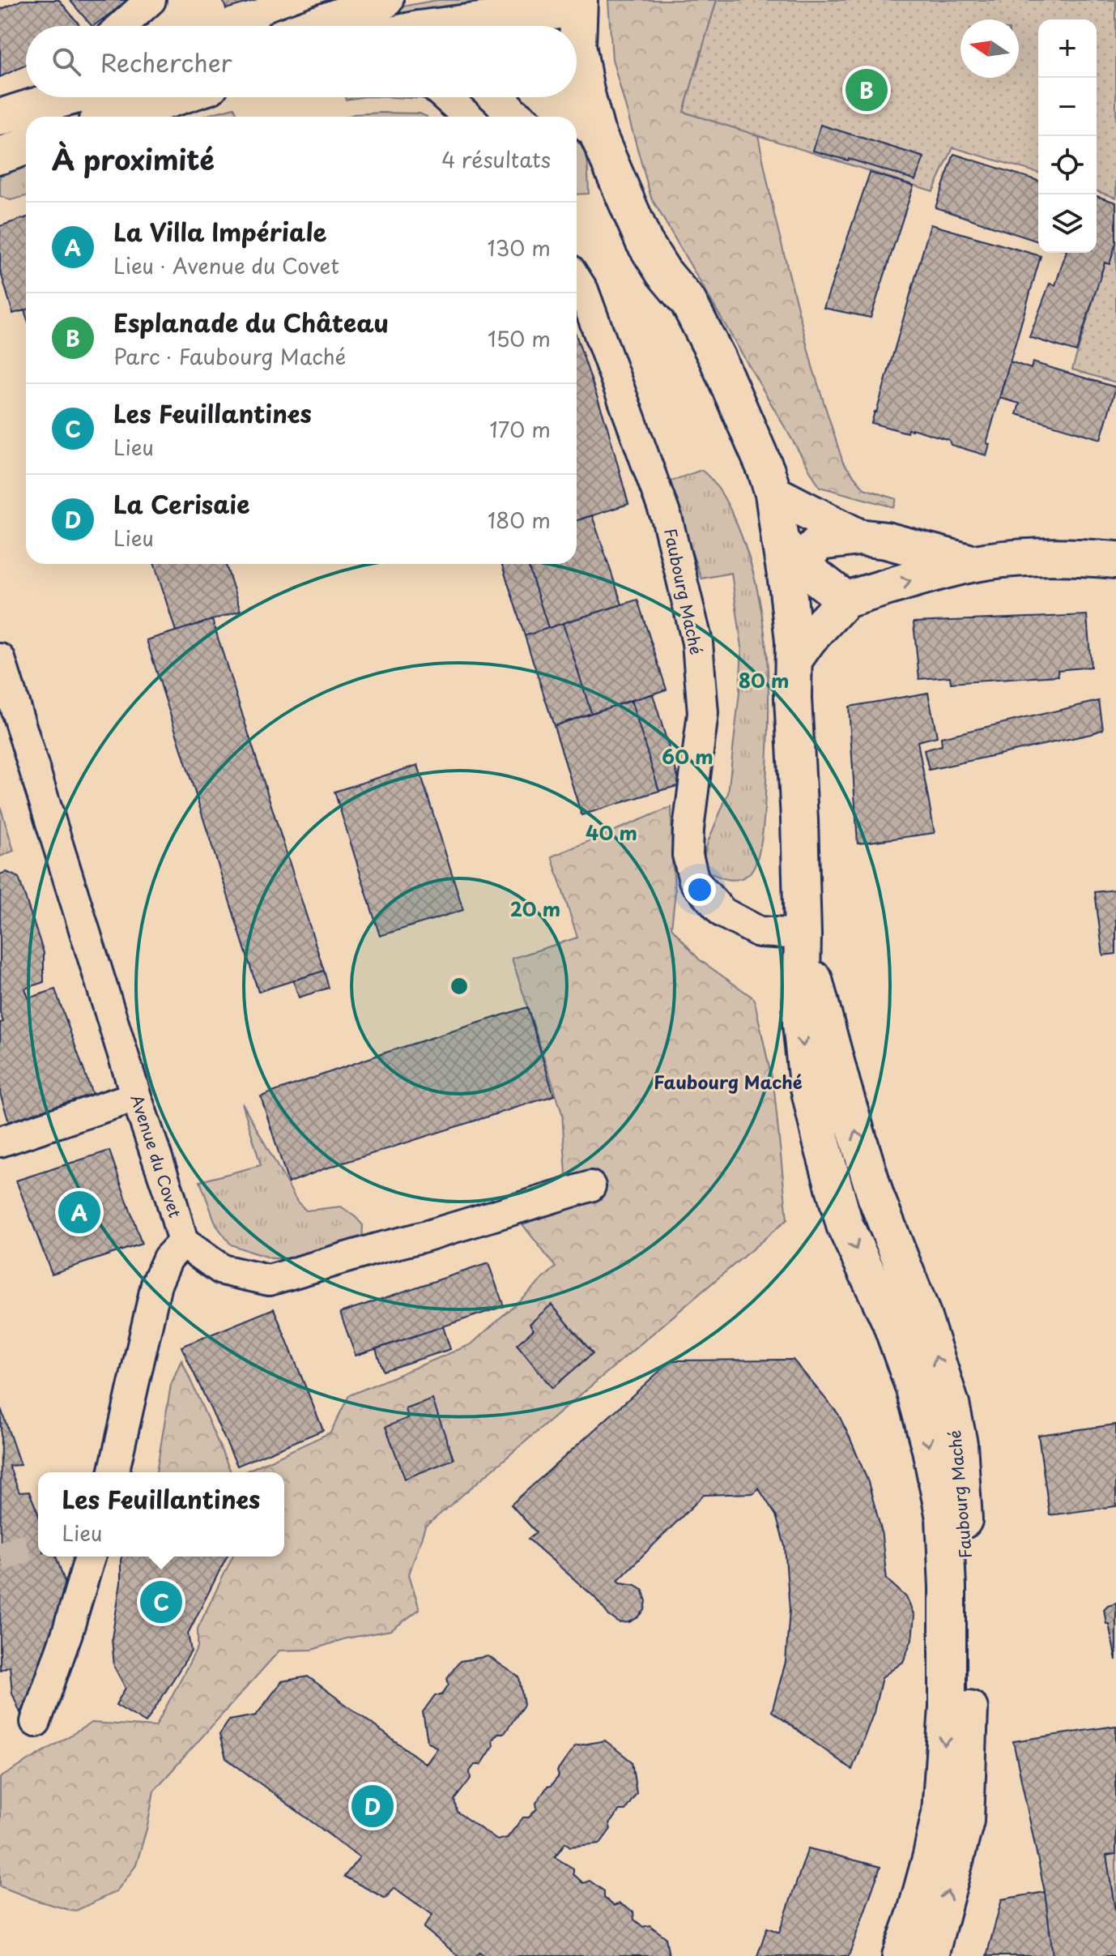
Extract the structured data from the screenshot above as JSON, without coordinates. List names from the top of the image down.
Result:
{
  "streets": {
    "street": ["Faubourg Maché", "Avenue du Covet"]
  },
  "districts": ["Faubourg Maché"],
  "north": "left",
  "page": {
    "map_buttons": ["+", "−"],
    "search": "Rechercher",
    "pins": [
      "B",
      "A",
      "C",
      "D"
    ],
    "heading": ["À proximité", "4 résultats"],
    "list": [
      {
        "mark": "A",
        "name": "La Villa Impériale",
        "note": "Lieu · Avenue du Covet",
        "value": "130 m"
      },
      {
        "mark": "B",
        "name": "Esplanade du Château",
        "note": "Parc · Faubourg Maché",
        "value": "150 m"
      },
      {
        "mark": "C",
        "name": "Les Feuillantines",
        "note": "Lieu",
        "value": "170 m"
      },
      {
        "mark": "D",
        "name": "La Cerisaie",
        "note": "Lieu",
        "value": "180 m"
      }
    ],
    "popup": ["Les Feuillantines", "Lieu"]
  },
  "rings": [
    "80 m",
    "60 m",
    "40 m",
    "20 m"
  ]
}
